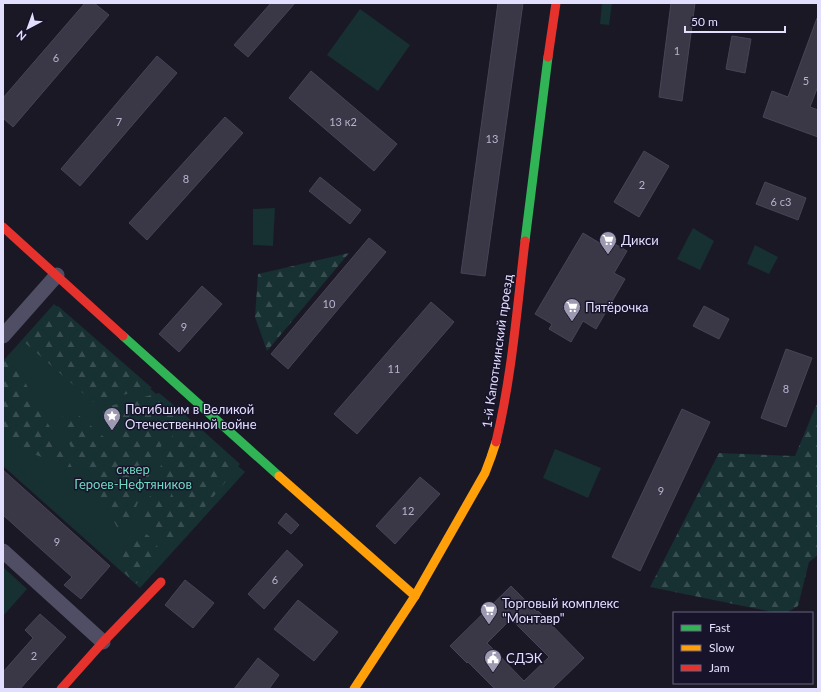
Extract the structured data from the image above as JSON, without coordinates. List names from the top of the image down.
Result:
{
  "streets": {
    "street": ["1-й Капотнинский проезд"]
  },
  "parks": ["сквер Героев-Нефтяников"],
  "places": {
    "supermarket": ["Дикси", "Пятёрочка", "Торговый комплекс \"Монтавр\""],
    "place": ["Погибшим в Великой Отечественной войне"],
    "public building": ["СДЭК"]
  },
  "house_numbers": [
    "1",
    "6",
    "5",
    "7",
    "13 к2",
    "13",
    "8",
    "2",
    "6 с3",
    "10",
    "9",
    "11",
    "8",
    "9",
    "12",
    "9",
    "6",
    "2"
  ],
  "legend": ["Fast", "Slow", "Jam"],
  "scale_bar": "50 m",
  "north": "bottom left"
}
